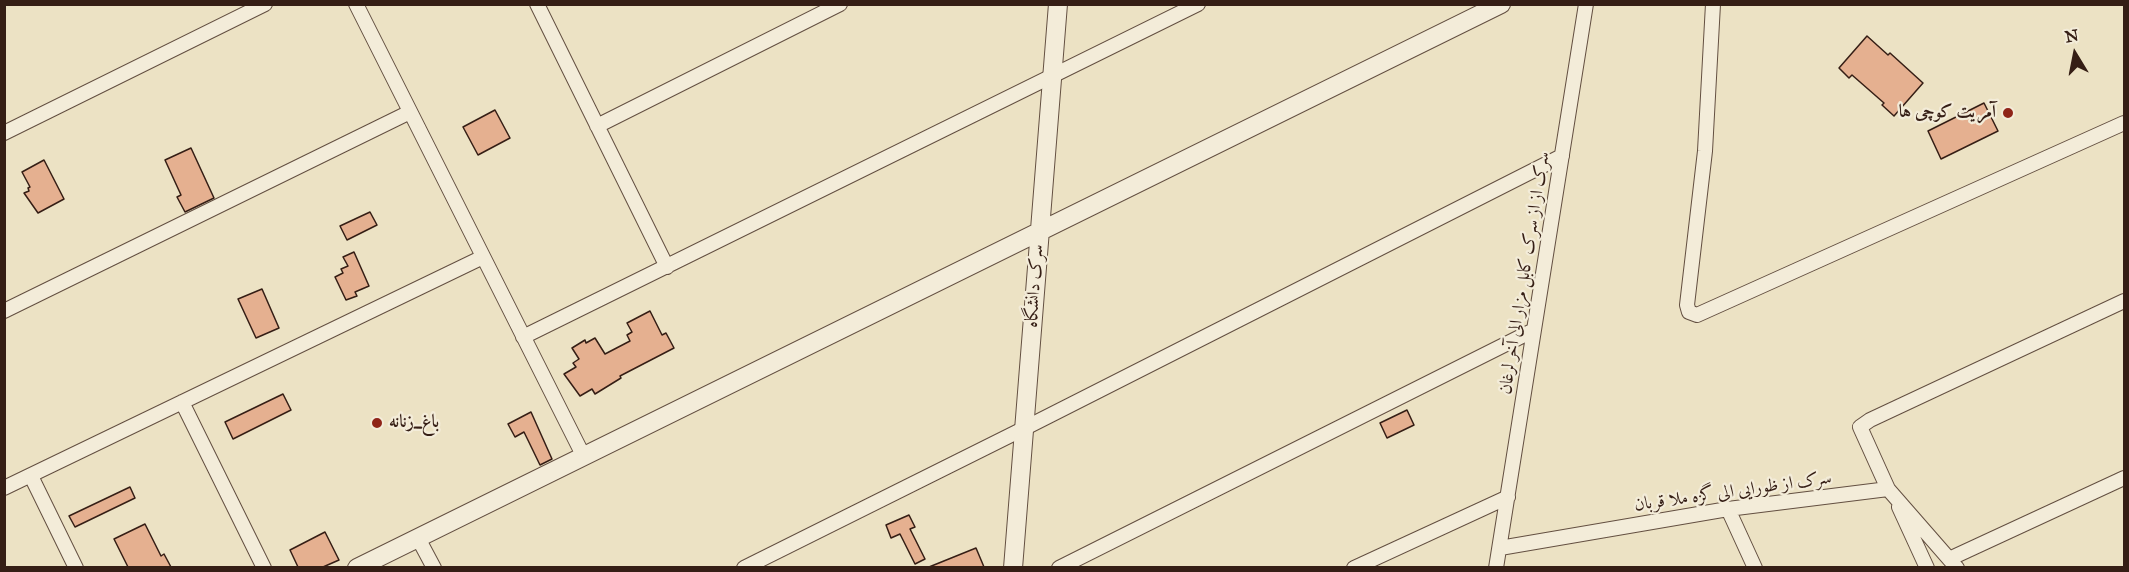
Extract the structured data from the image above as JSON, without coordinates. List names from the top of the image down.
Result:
{
  "streets": {
    "street": ["سرک از از سرک کابل مزار الی آخر لرغان", "سرک دانشگاه", "سرک از ظورایی الی گزه ملا قربان"]
  },
  "crossings": [
    ["سرک از از سرک کابل مزار الی آخر لرغان", "سرک از ظورایی الی گزه ملا قربان"]
  ],
  "places": ["آمریت کوچی ها", "باغ_زنانه"],
  "north": "top"
}
